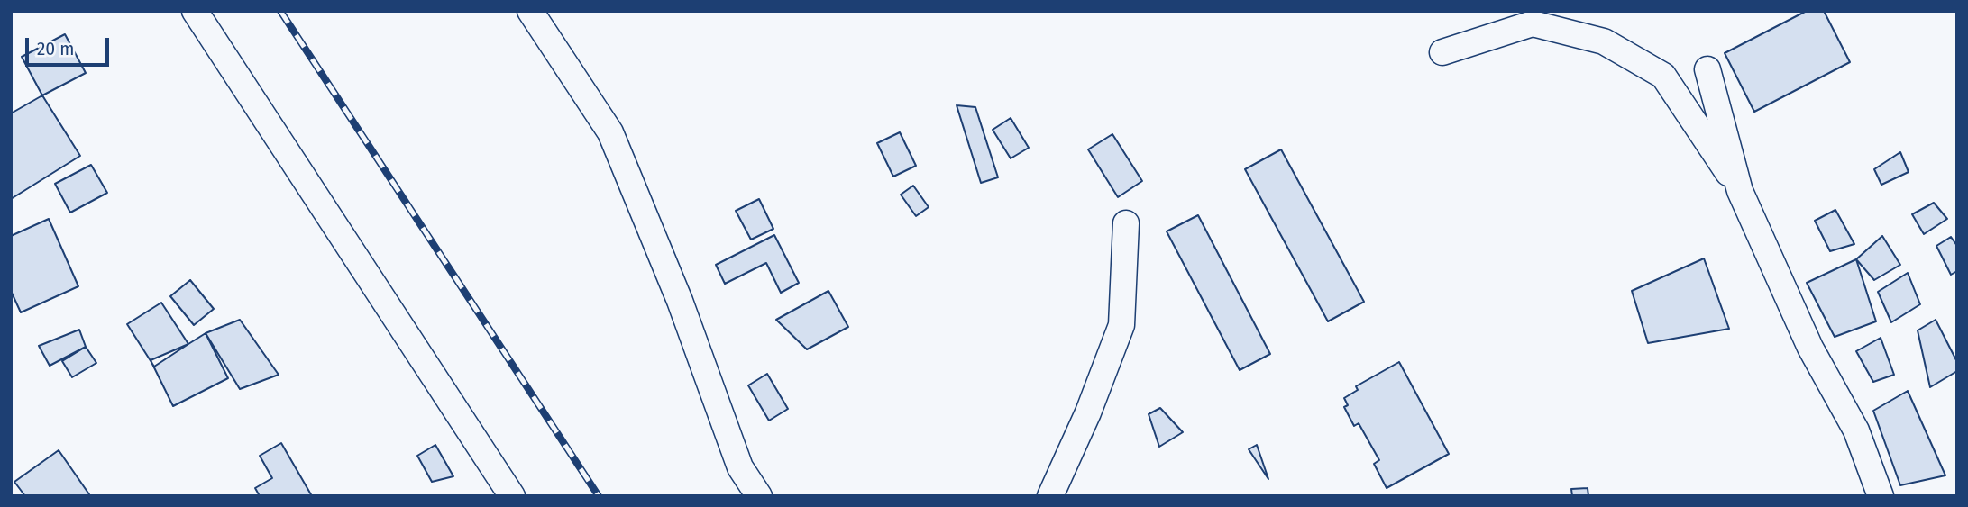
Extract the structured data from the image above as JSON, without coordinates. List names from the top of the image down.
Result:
{
  "scale_bar": "20 m"
}
